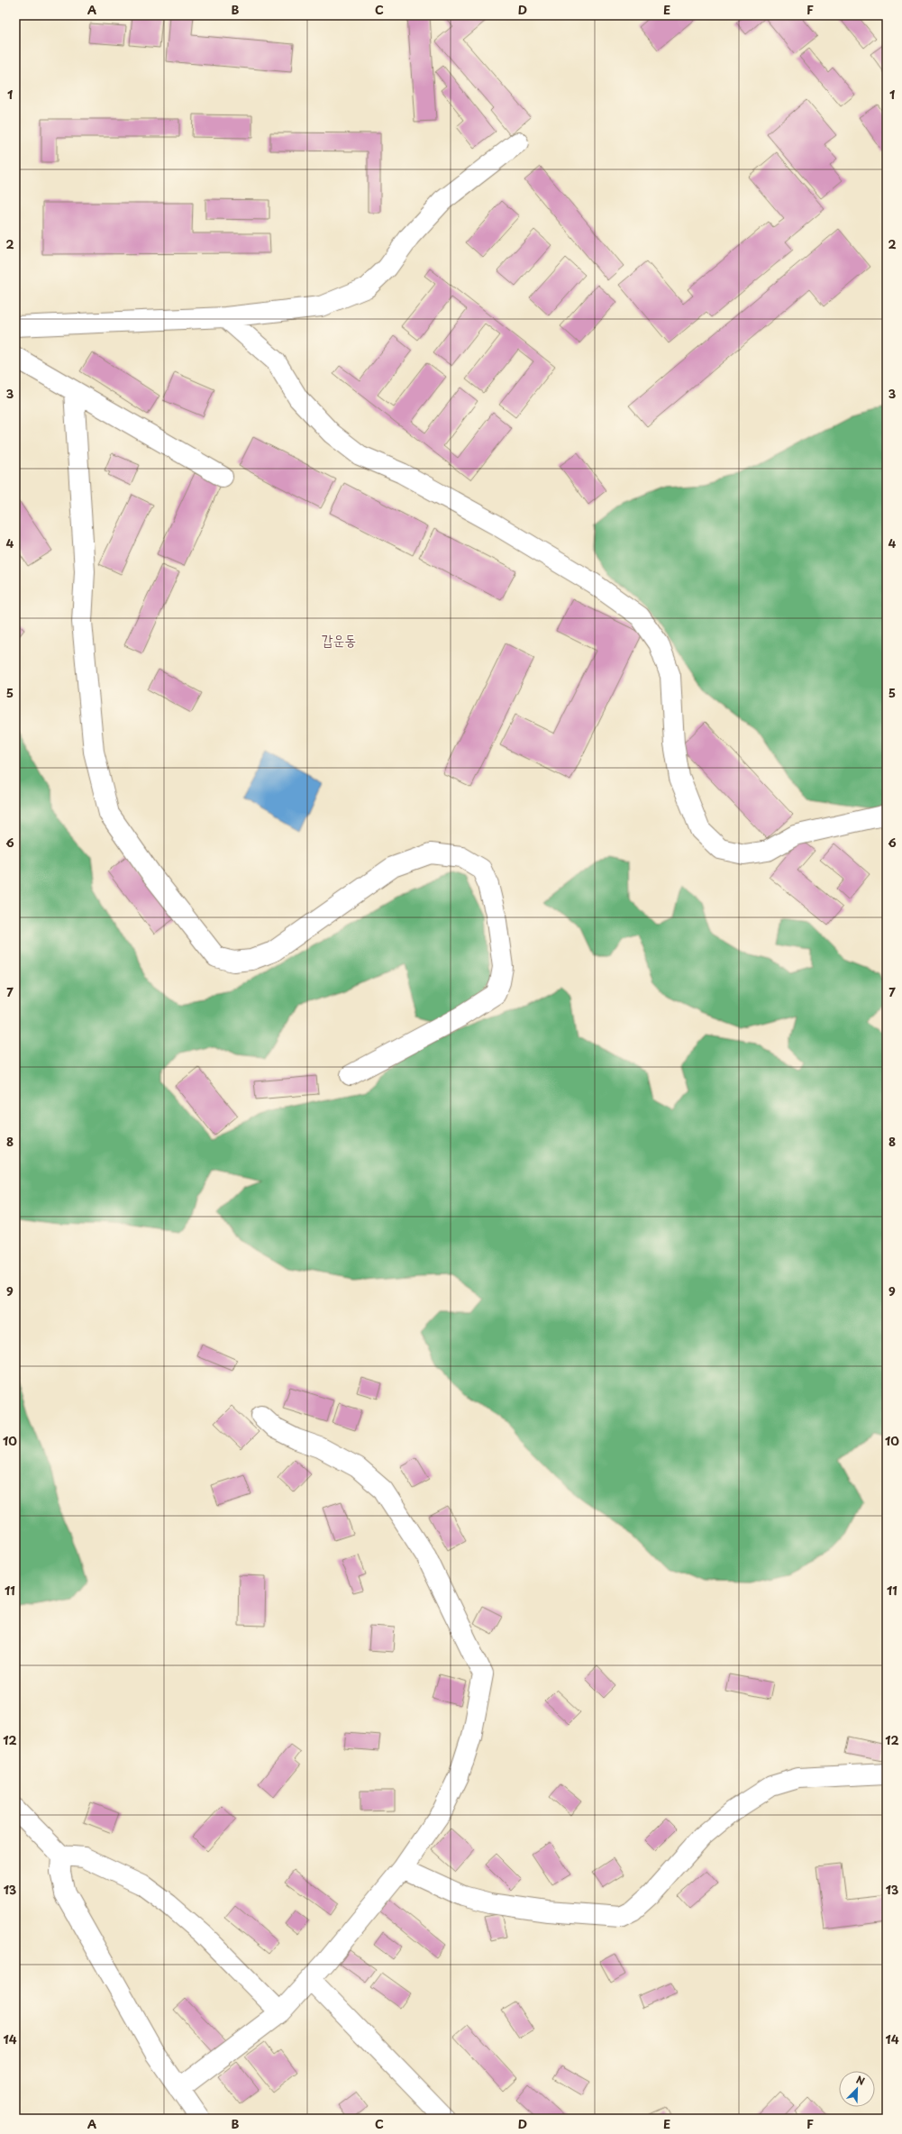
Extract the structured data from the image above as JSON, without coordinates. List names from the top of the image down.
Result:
{
  "districts": ["갑운동"],
  "north": "top right",
  "grid": {
    "columns": [
      "A",
      "B",
      "C",
      "D",
      "E",
      "F"
    ],
    "rows": [
      "1",
      "2",
      "3",
      "4",
      "5",
      "6",
      "7",
      "8",
      "9",
      "10",
      "11",
      "12",
      "13",
      "14"
    ]
  }
}
